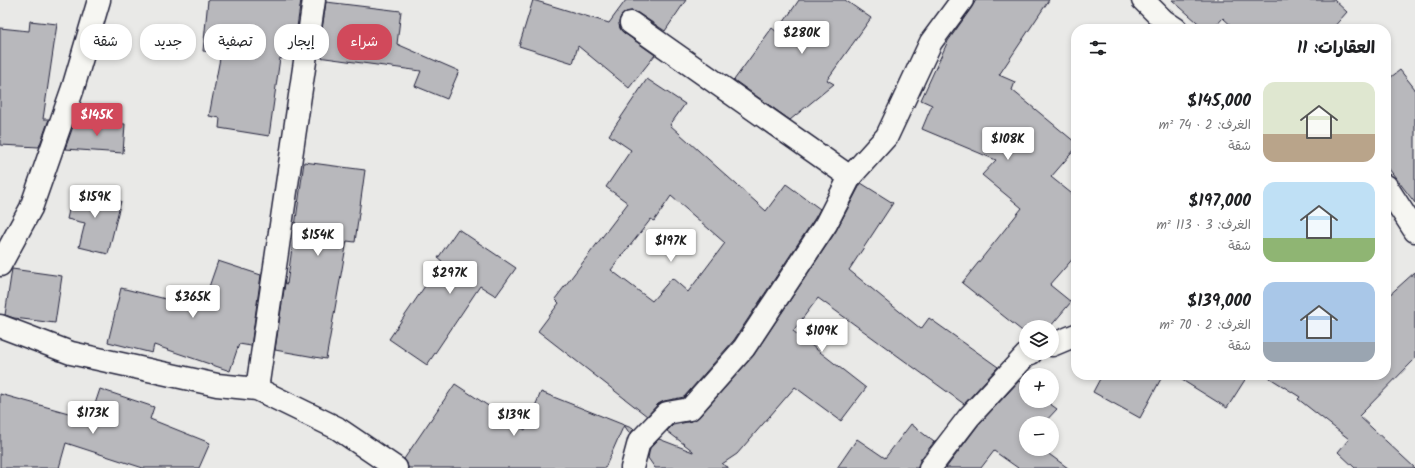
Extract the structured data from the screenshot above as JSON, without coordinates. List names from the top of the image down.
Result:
{
  "page": {
    "price": [
      "$280K",
      "$145K",
      "$108K",
      "$159K",
      "$154K",
      "$197K",
      "$297K",
      "$365K",
      "$109K",
      "$173K",
      "$139K"
    ],
    "chip": [
      "شراء",
      "إيجار",
      "تصفية",
      "جديد",
      "شقة"
    ],
    "heading": "العقارات: 11",
    "list": [
      {
        "name": "$145,000",
        "note": "الغرف: 2 · 74 m² · شقة"
      },
      {
        "name": "$197,000",
        "note": "الغرف: 3 · 113 m² · شقة"
      },
      {
        "name": "$139,000",
        "note": "الغرف: 2 · 70 m² · شقة"
      }
    ],
    "map_buttons": ["+", "−"]
  }
}
